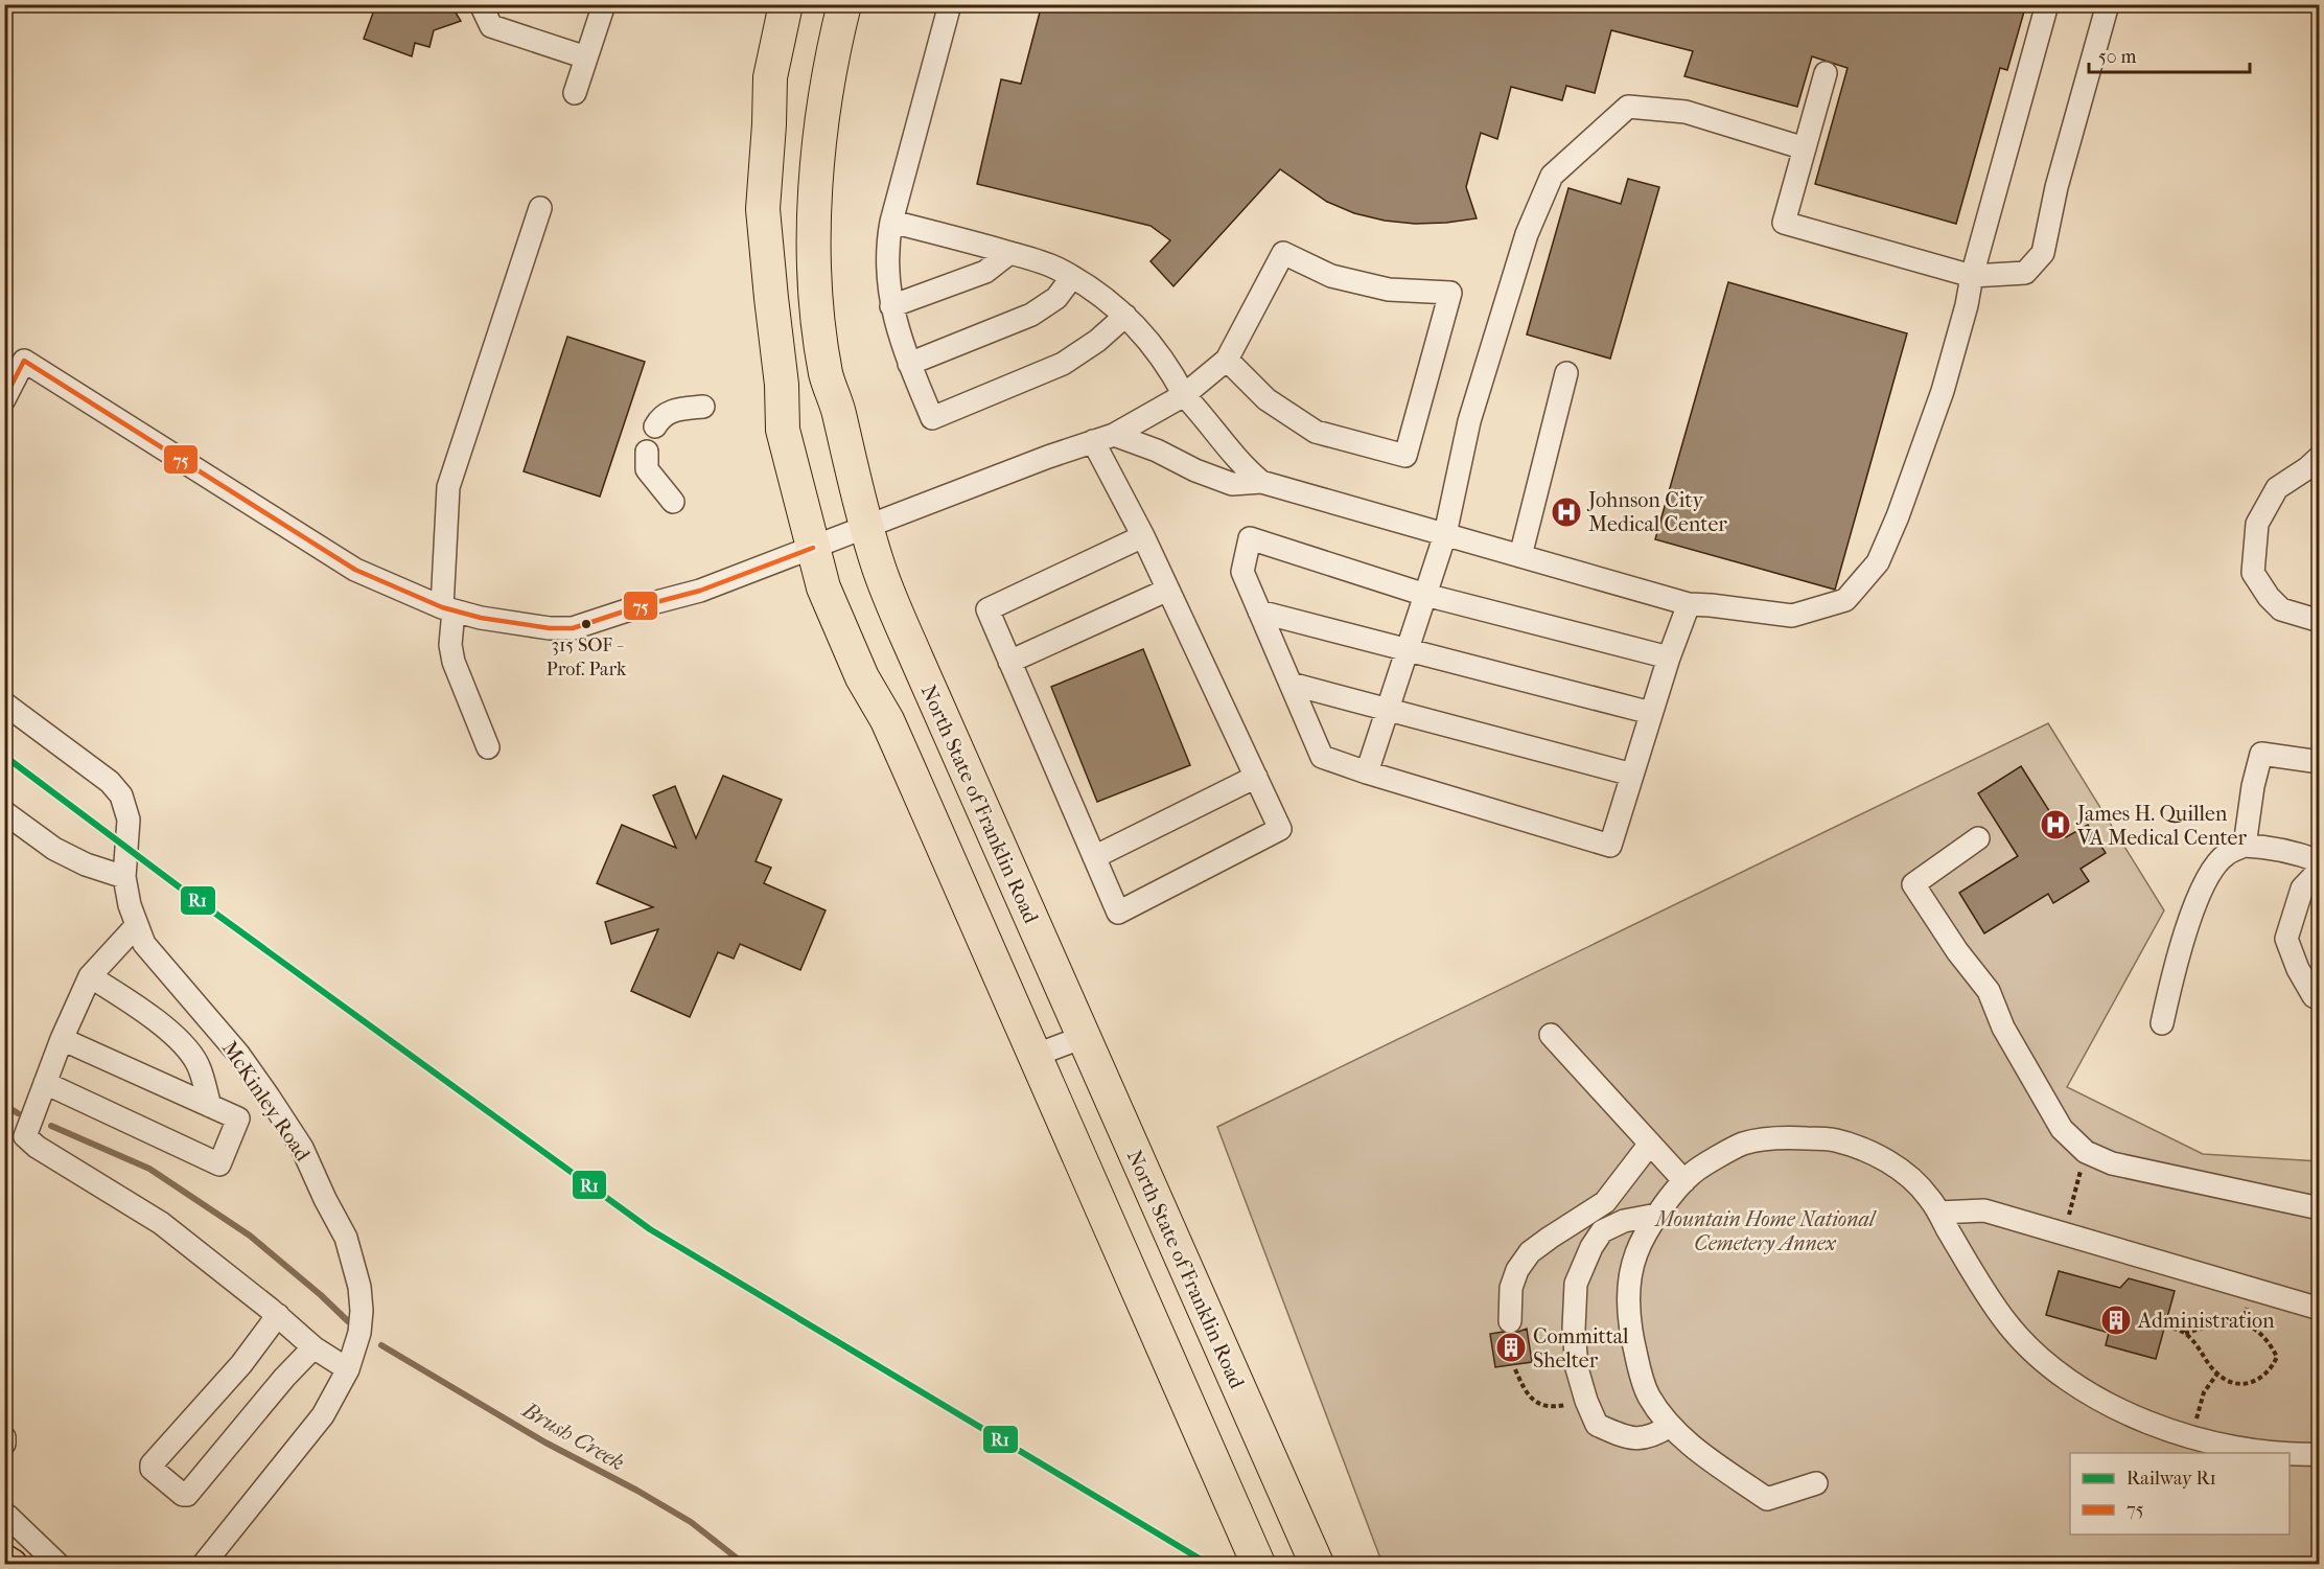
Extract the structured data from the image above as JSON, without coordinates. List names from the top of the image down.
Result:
{
  "streets": {
    "highway": ["North State of Franklin Road"],
    "street": ["McKinley Road"]
  },
  "water": ["Brush Creek"],
  "parks": ["Mountain Home National Cemetery Annex"],
  "places": {
    "hospital": ["Johnson City Medical Center", "James H. Quillen VA Medical Center"],
    "other": ["315 SOF - Prof. Park"],
    "building": ["Administration", "Committal Shelter"]
  },
  "lines": ["transit line 75", "rail line R1"],
  "legend": ["Railway R1", "75"],
  "scale_bar": "50 m"
}
